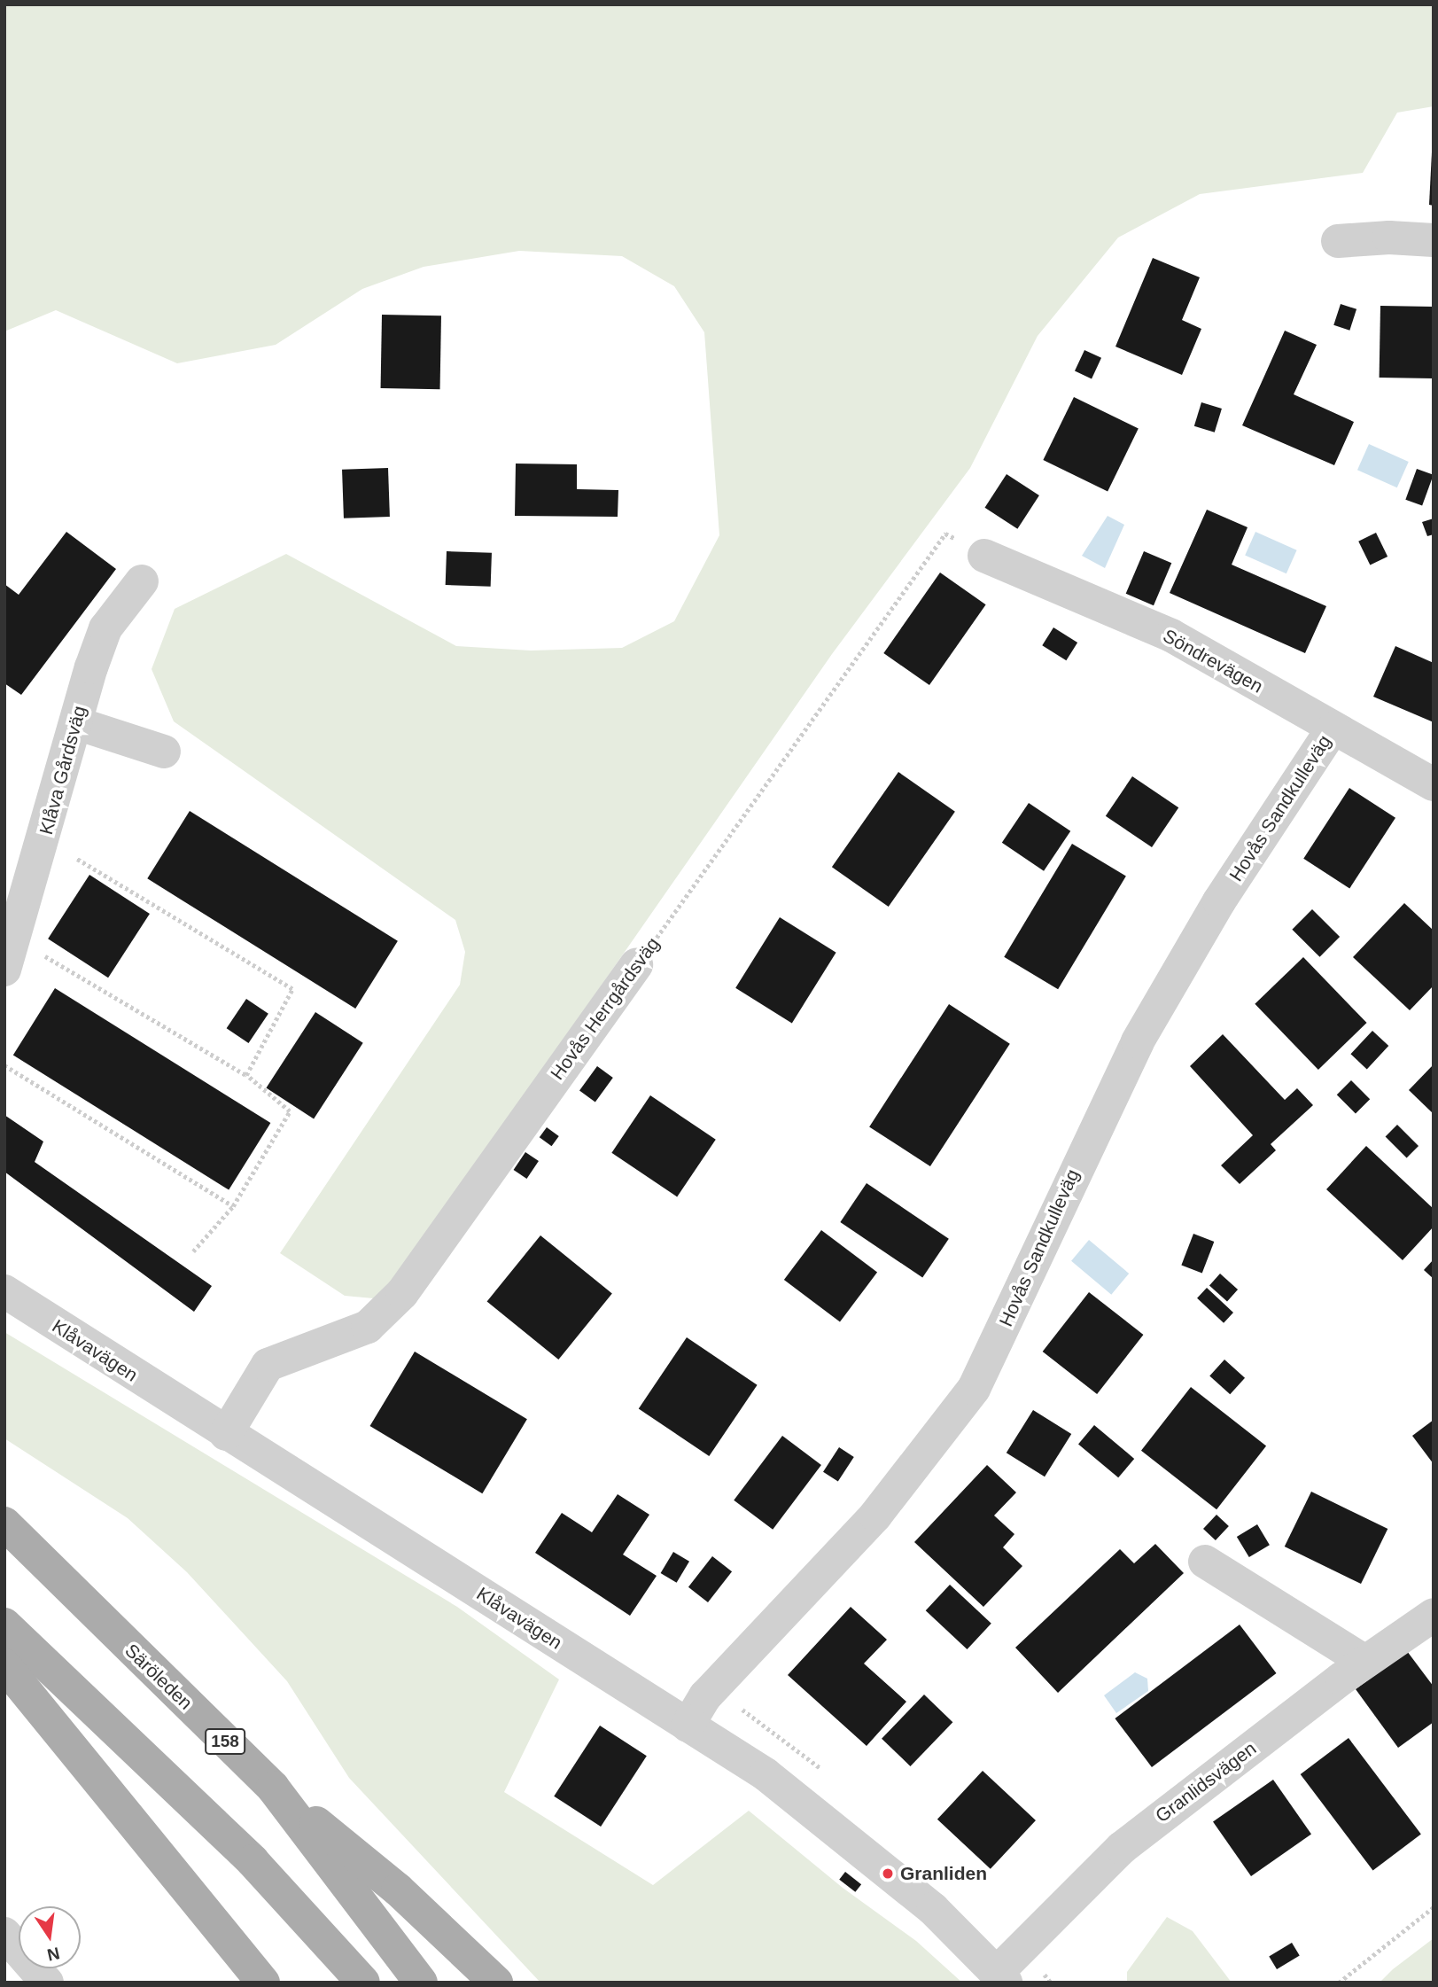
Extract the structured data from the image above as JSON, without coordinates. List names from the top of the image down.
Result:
{
  "streets": {
    "main road": ["Säröleden", "158"],
    "street": [
      "Söndrevägen",
      "Klåva Gårdsväg",
      "Hovås Sandkulleväg",
      "Hovås Herrgårdsväg",
      "Klåvavägen",
      "Granlidsvägen"
    ]
  },
  "crossings": [
    ["Söndrevägen", "Hovås Sandkulleväg"],
    ["Hovås Sandkulleväg", "Klåvavägen"],
    ["Hovås Herrgårdsväg", "Klåvavägen"],
    ["Klåvavägen", "Granlidsvägen"],
    ["Säröleden", "158"]
  ],
  "places": ["Granliden"],
  "north": "bottom"
}
